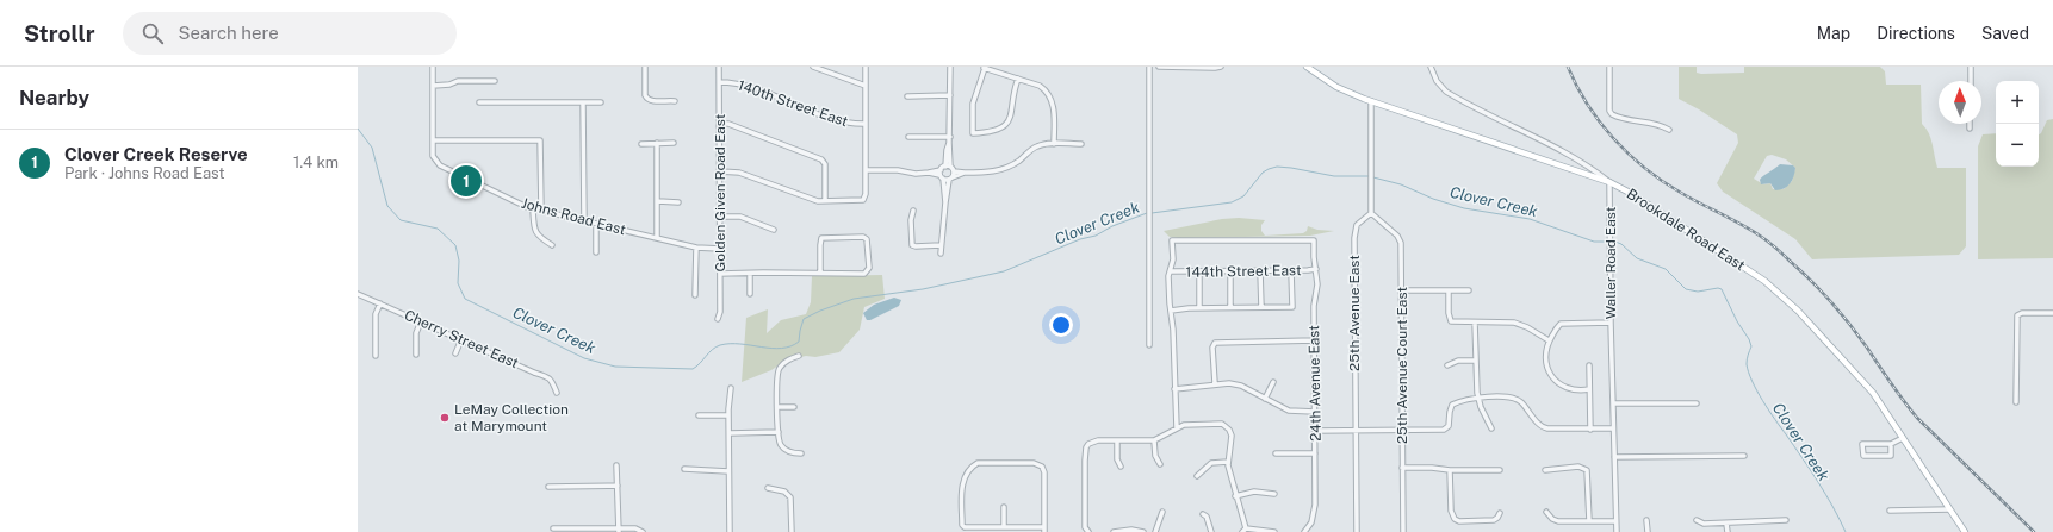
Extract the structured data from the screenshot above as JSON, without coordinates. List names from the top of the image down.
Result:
{
  "streets": {
    "main road": ["Brookdale Road East"],
    "street": [
      "140th Street East",
      "Golden Given Road East",
      "Johns Road East",
      "Waller Road East",
      "144th Street East",
      "25th Avenue East",
      "Cherry Street East",
      "25th Avenue Court East",
      "24th Avenue East"
    ]
  },
  "crossings": [
    ["140th Street East", "Golden Given Road East"],
    ["Golden Given Road East", "Johns Road East"],
    ["Brookdale Road East", "Waller Road East"],
    ["144th Street East", "24th Avenue East"],
    ["25th Avenue East", "25th Avenue Court East"]
  ],
  "water": ["Clover Creek"],
  "places": ["LeMay Collection at Marymount"],
  "north": "top",
  "page": {
    "header": "Strollr",
    "search": "Search here",
    "nav": ["Map", "Directions", "Saved"],
    "heading": "Nearby",
    "map_buttons": ["+", "−"],
    "list": [
      {
        "mark": "1",
        "name": "Clover Creek Reserve",
        "note": "Park · Johns Road East",
        "value": "1.4 km"
      }
    ],
    "pins": "1"
  }
}
